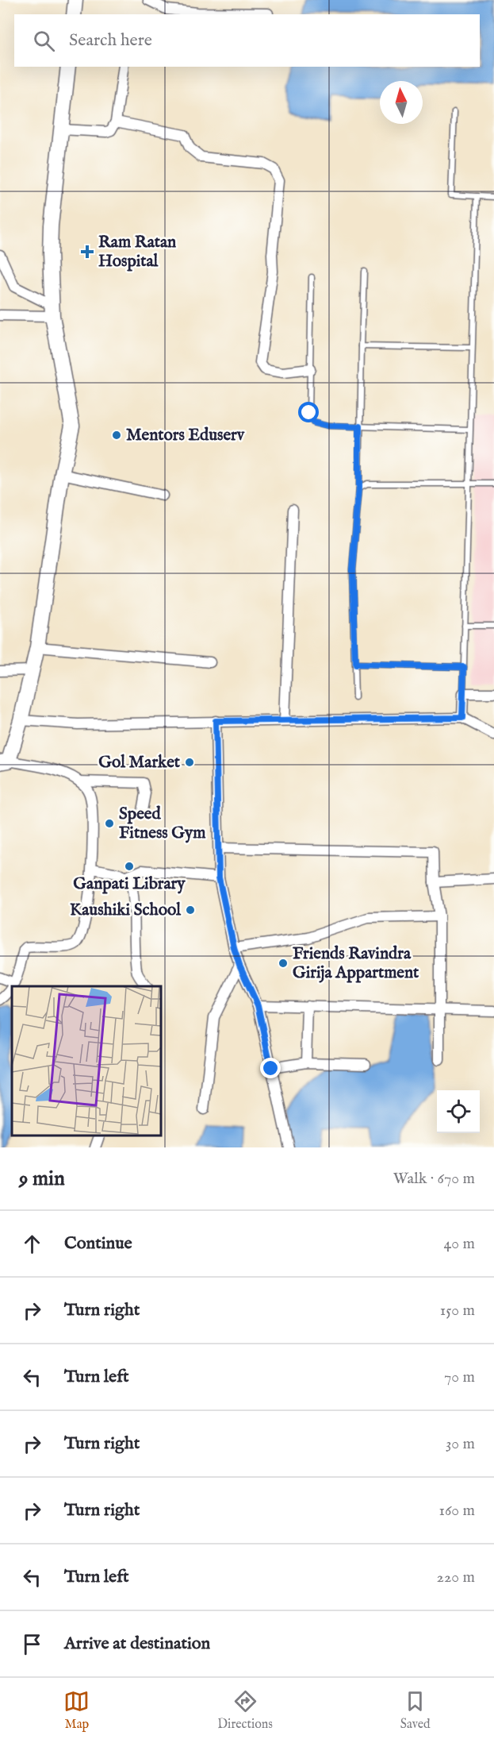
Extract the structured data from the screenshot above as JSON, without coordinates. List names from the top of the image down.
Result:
{
  "places": {
    "health": ["Ram Ratan Hospital"],
    "other": [
      "Mentors Eduserv",
      "Gol Market",
      "Speed Fitness Gym",
      "Ganpati Library",
      "Kaushiki School",
      "Friends Ravindra Girija Appartment"
    ]
  },
  "north": "top",
  "page": {
    "search": "Search here",
    "heading": ["9 min", "Walk · 670 m"],
    "list": [
      ["Continue", "40 m"],
      ["Turn right", "150 m"],
      ["Turn left", "70 m"],
      ["Turn right", "30 m"],
      ["Turn right", "160 m"],
      ["Turn left", "220 m"],
      "Arrive at destination"
    ],
    "nav": ["Map", "Directions", "Saved"]
  }
}
